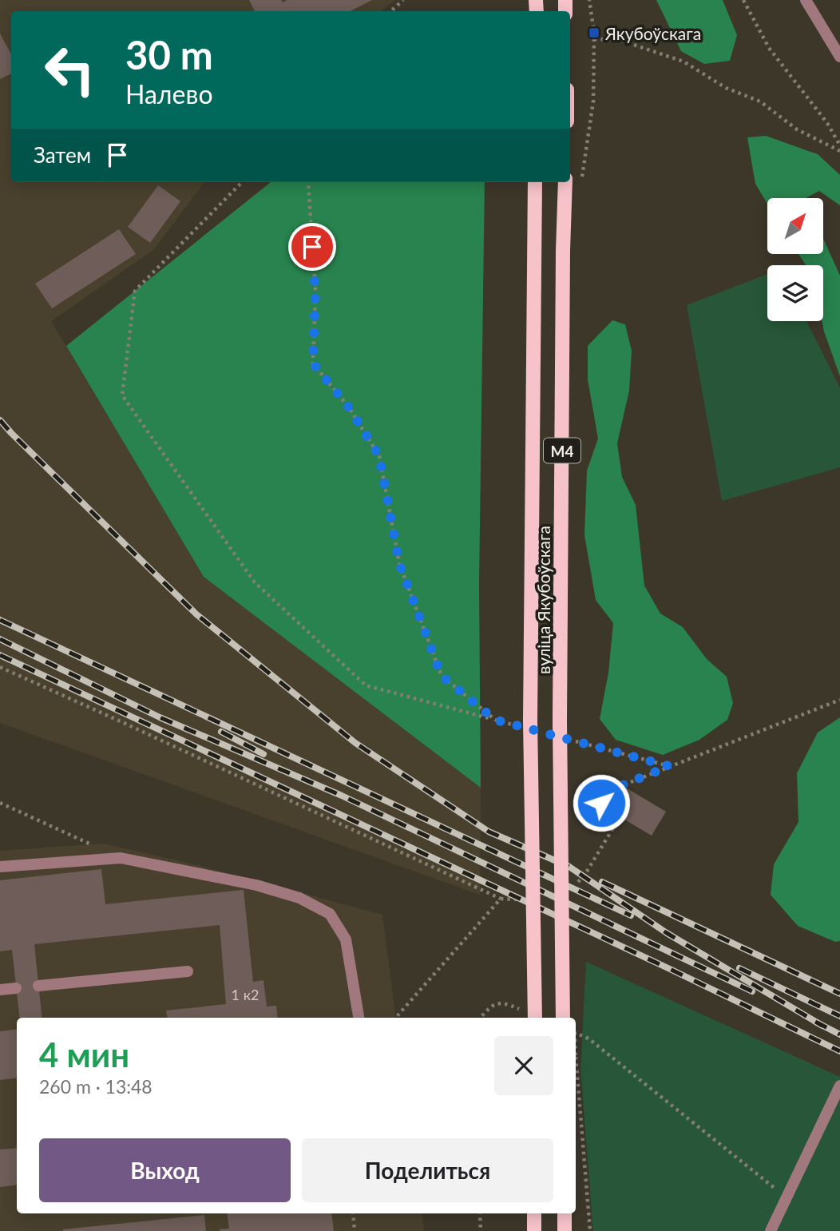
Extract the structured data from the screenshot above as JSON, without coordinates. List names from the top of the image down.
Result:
{
  "streets": {
    "main road": ["М4", "вуліца Якубоўскага"]
  },
  "places": {
    "transit": ["Якубоўскага"]
  },
  "house_numbers": ["1 к2"],
  "north": "top right",
  "page": {
    "turn": ["30 m", "Налево"],
    "then": "Затем",
    "heading": ["4 мин", "260 m · 13:48"],
    "buttons": ["Выход", "Поделиться"]
  }
}
